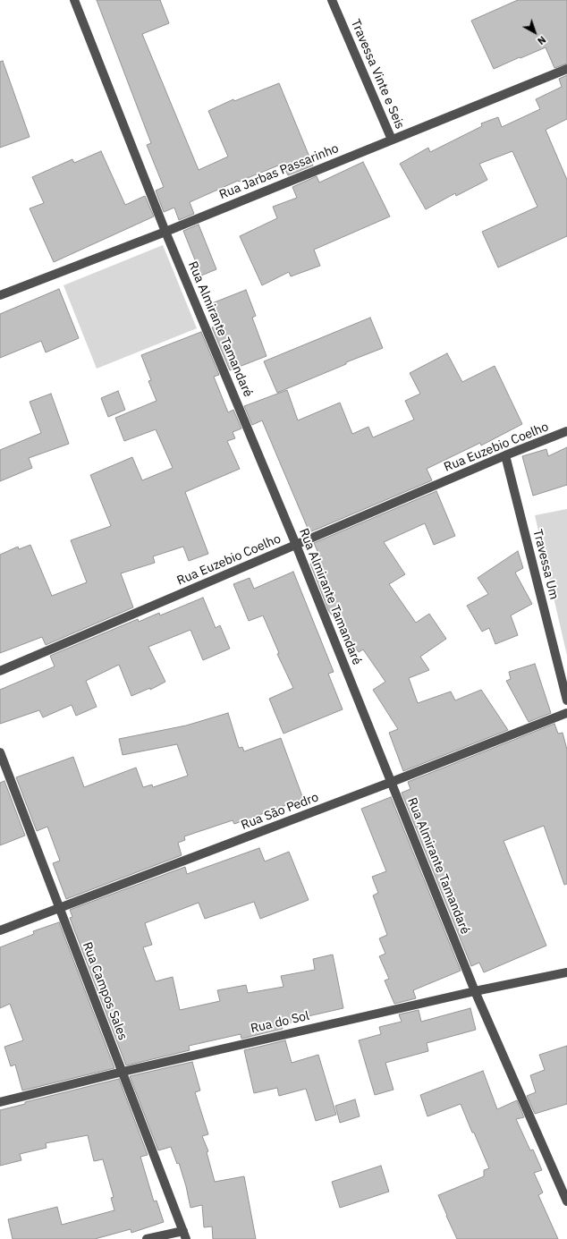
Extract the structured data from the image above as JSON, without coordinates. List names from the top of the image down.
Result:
{
  "streets": {
    "street": [
      "Travessa Vinte e Seis",
      "Rua Jarbas Passarinho",
      "Rua Almirante Tamandaré",
      "Rua Euzebio Coelho",
      "Travessa Um",
      "Rua São Pedro",
      "Rua Campos Sales",
      "Rua do Sol"
    ]
  },
  "crossings": [
    ["Travessa Vinte e Seis", "Rua Jarbas Passarinho"],
    ["Rua Jarbas Passarinho", "Rua Almirante Tamandaré"],
    ["Rua Almirante Tamandaré", "Rua Euzebio Coelho"],
    ["Rua Almirante Tamandaré", "Rua São Pedro"],
    ["Rua Almirante Tamandaré", "Rua do Sol"],
    ["Rua Euzebio Coelho", "Travessa Um"],
    ["Rua São Pedro", "Rua Campos Sales"],
    ["Rua Campos Sales", "Rua do Sol"]
  ],
  "north": "bottom right"
}
